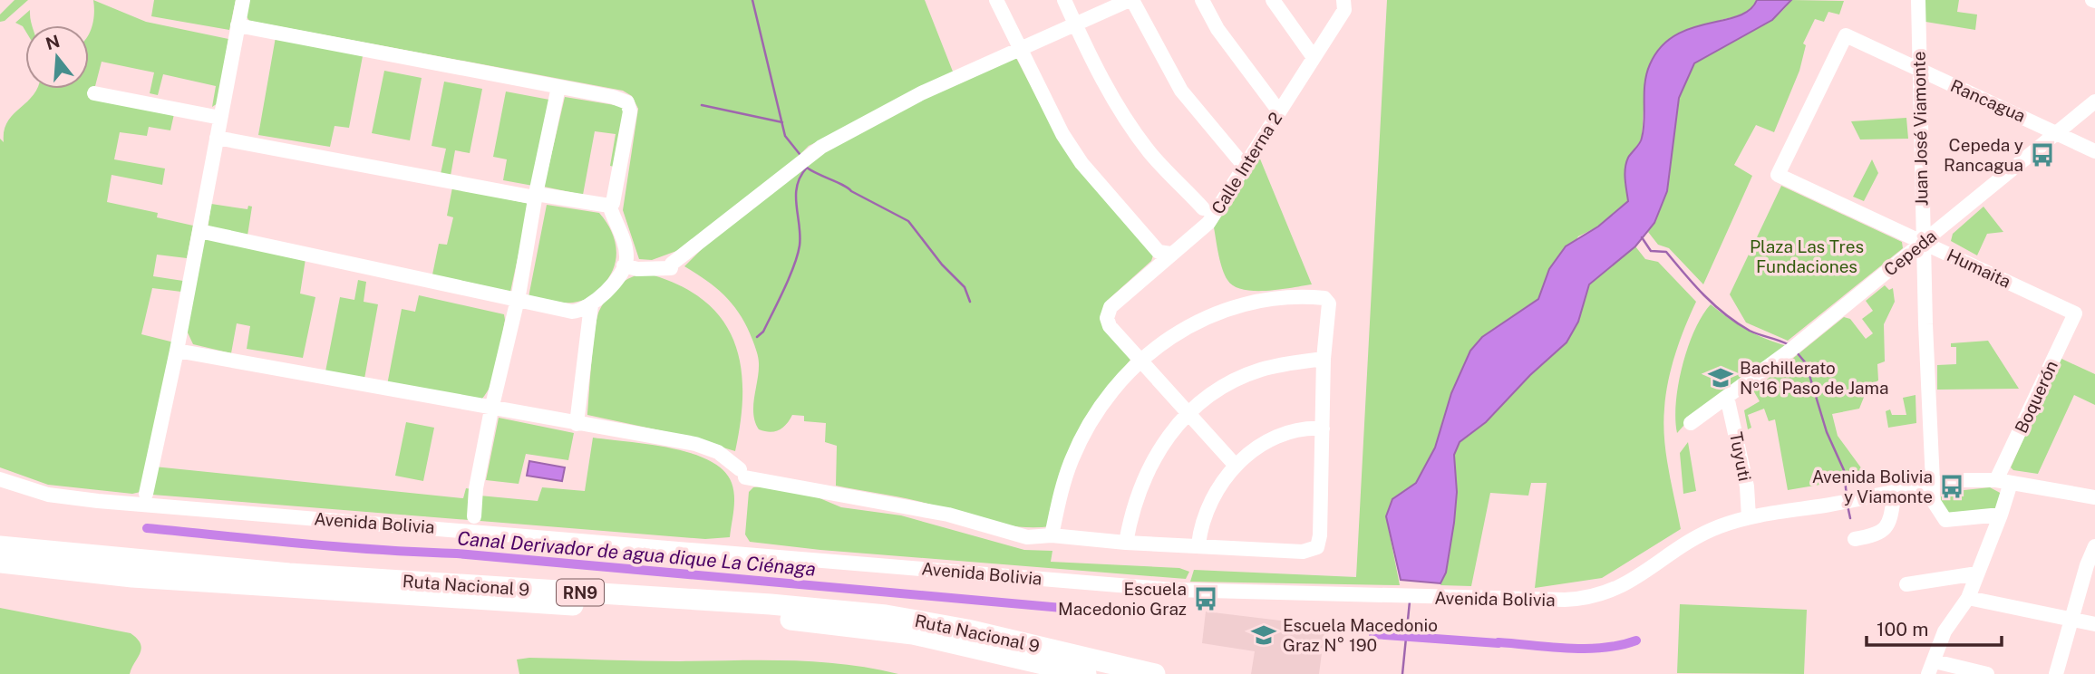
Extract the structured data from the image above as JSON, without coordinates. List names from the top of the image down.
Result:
{
  "streets": {
    "highway": ["Ruta Nacional 9", "RN9"],
    "street": [
      "Rancagua",
      "Juan José Viamonte",
      "Calle Interna 2",
      "Cepeda",
      "Humaita",
      "Boquerón",
      "Tuyuti",
      "Avenida Bolivia"
    ]
  },
  "crossings": [
    ["Rancagua", "Juan José Viamonte"],
    ["Rancagua", "Cepeda"],
    ["Rancagua", "Humaita"],
    ["Juan José Viamonte", "Cepeda"],
    ["Juan José Viamonte", "Humaita"],
    ["Juan José Viamonte", "Boquerón"],
    ["Juan José Viamonte", "Avenida Bolivia"],
    ["Cepeda", "Humaita"],
    ["Cepeda", "Tuyuti"],
    ["Humaita", "Boquerón"],
    ["Boquerón", "Avenida Bolivia"],
    ["Tuyuti", "Avenida Bolivia"]
  ],
  "water": ["Canal Derivador de agua dique La Ciénaga"],
  "parks": ["Plaza Las Tres Fundaciones"],
  "places": {
    "bus stop": ["Cepeda y Rancagua", "Avenida Bolivia y Viamonte", "Escuela Macedonio Graz"],
    "school or university": ["Bachillerato Nº16 Paso de Jama", "Escuela Macedonio Graz N° 190"]
  },
  "scale_bar": "100 m",
  "north": "top"
}
